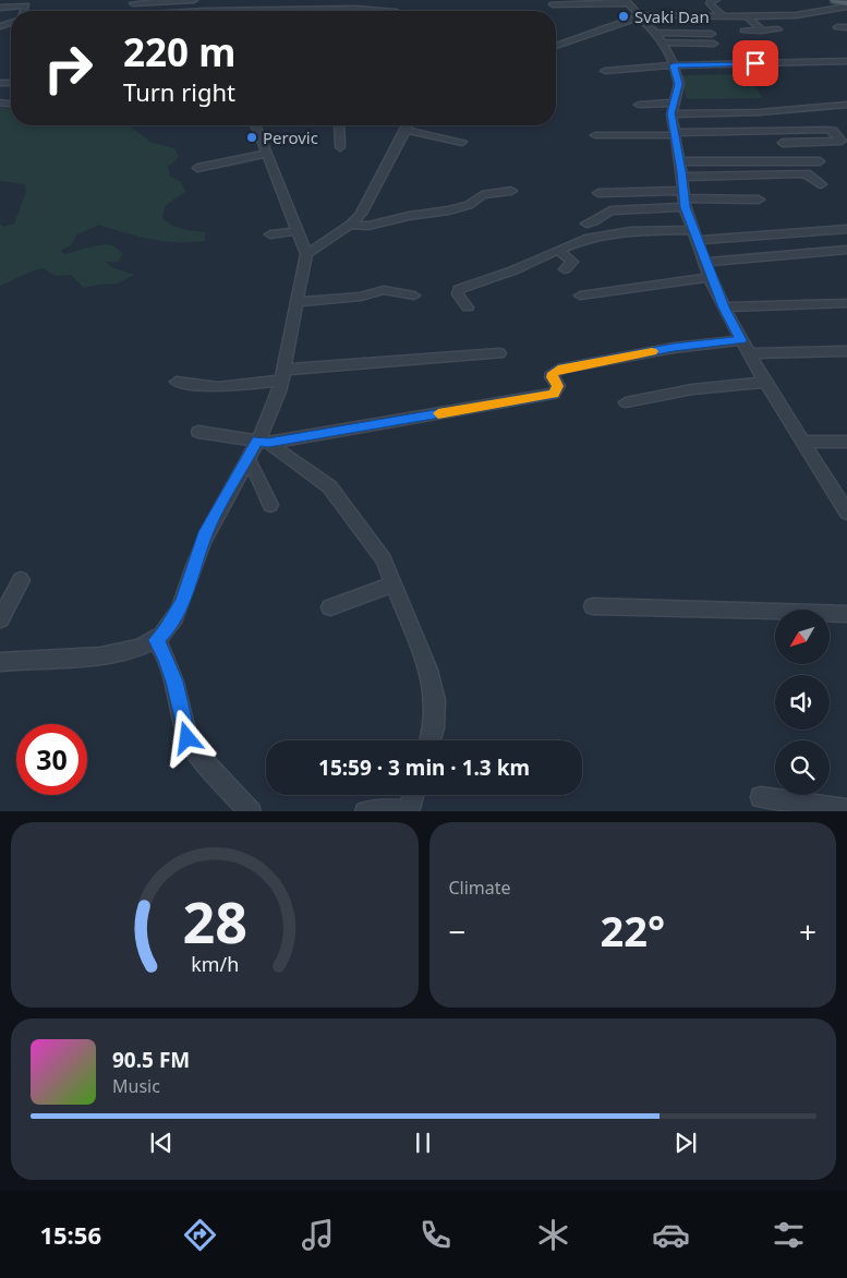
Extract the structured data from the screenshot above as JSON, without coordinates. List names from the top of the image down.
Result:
{
  "places": ["Svaki Dan", "Perovic"],
  "north": "bottom left",
  "page": {
    "turn": ["220 m", "Turn right"],
    "limit": "30",
    "trip": "15:59 · 3 min · 1.3 km",
    "tile": "Climate",
    "heat": ["−", "22°", "+"],
    "song": ["90.5 FM", "Music"],
    "tabs": "15:56",
    "gauge": ["28", "km/h"]
  }
}
